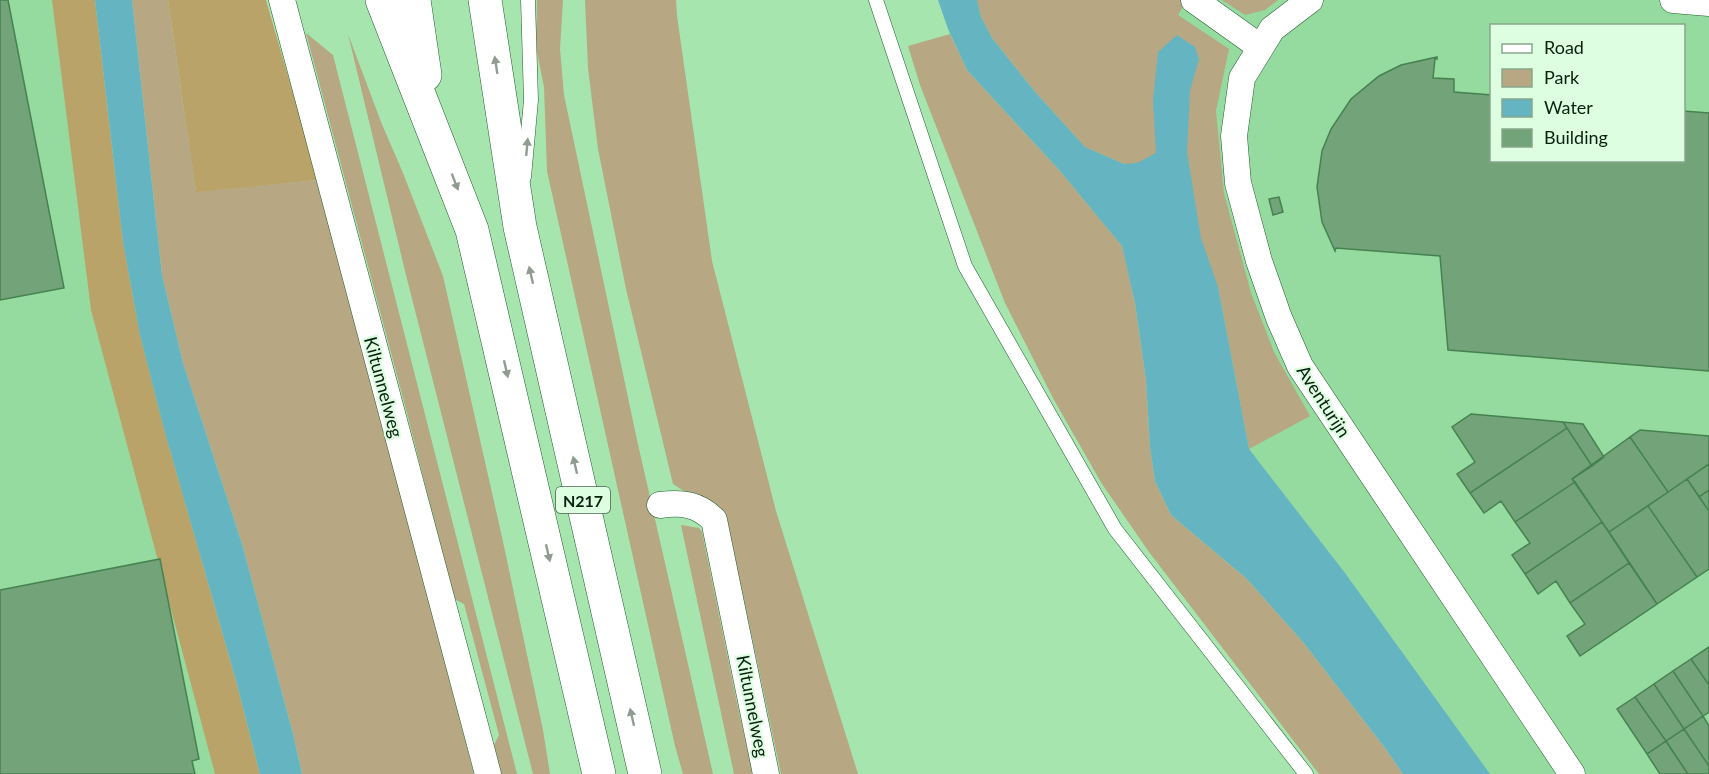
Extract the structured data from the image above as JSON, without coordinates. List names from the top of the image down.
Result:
{
  "streets": {
    "main road": ["N217"],
    "street": ["Kiltunnelweg", "Aventurijn"]
  },
  "legend": [
    "Road",
    "Park",
    "Water",
    "Building"
  ]
}
